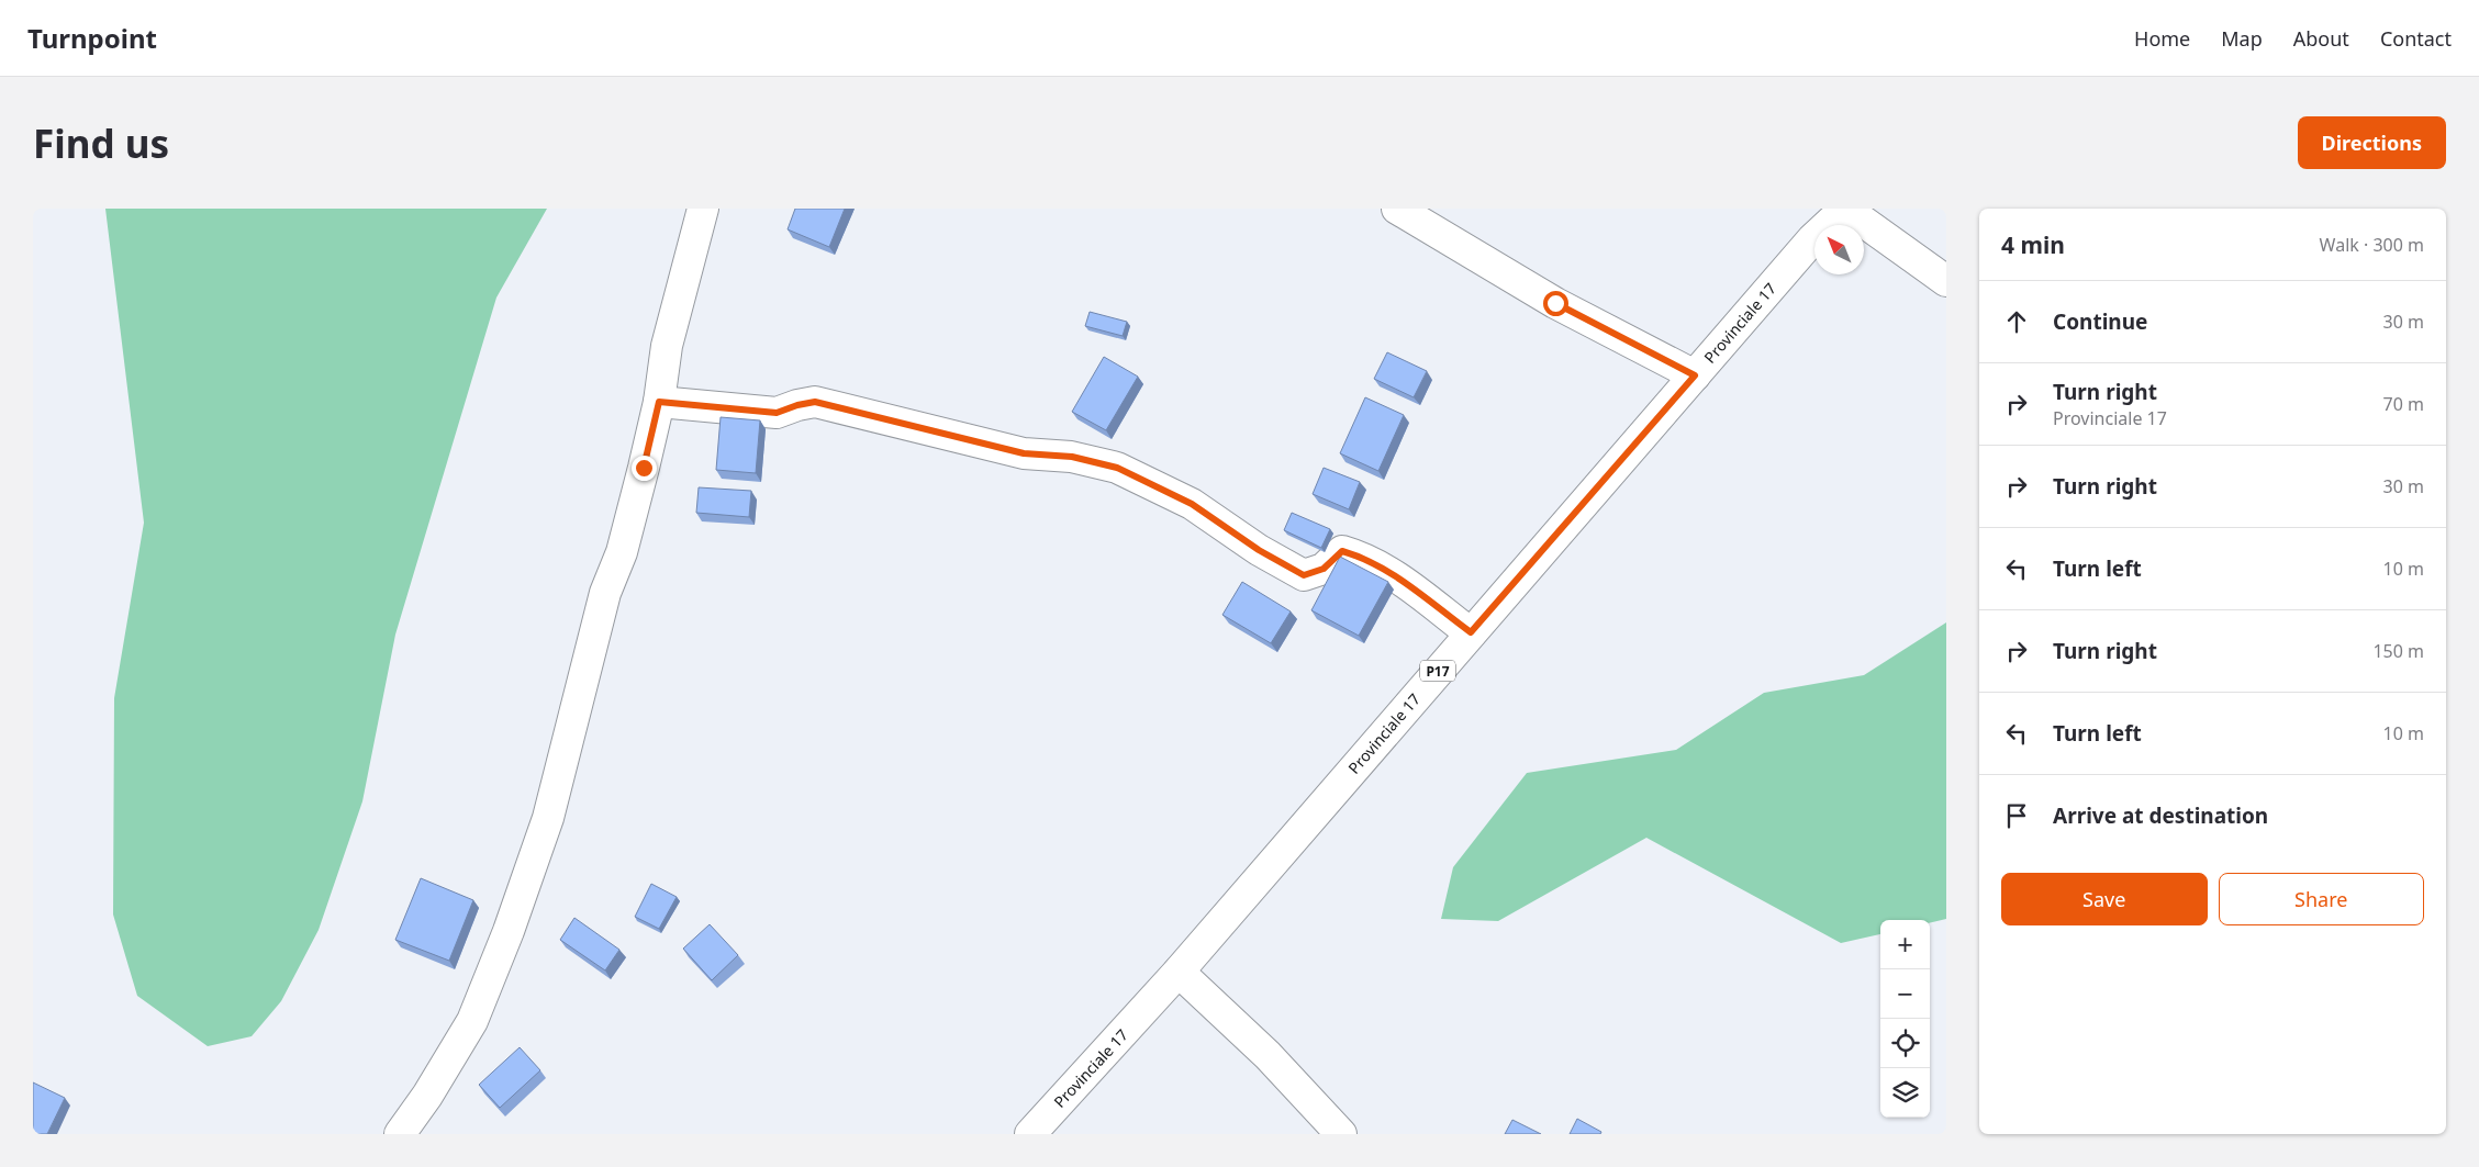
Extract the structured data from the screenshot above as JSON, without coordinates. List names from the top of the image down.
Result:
{
  "streets": {
    "street": ["Provinciale 17", "P17"]
  },
  "north": "top left",
  "page": {
    "header": "Turnpoint",
    "nav": [
      "Home",
      "Map",
      "About",
      "Contact"
    ],
    "buttons": [
      "Directions",
      ["Save", "Share"]
    ],
    "title": "Find us",
    "heading": ["4 min", "Walk · 300 m"],
    "list": [
      ["Continue", "30 m"],
      ["Turn right", "Provinciale 17", "70 m"],
      ["Turn right", "30 m"],
      ["Turn left", "10 m"],
      ["Turn right", "150 m"],
      ["Turn left", "10 m"],
      "Arrive at destination"
    ],
    "map_buttons": ["+", "−"]
  }
}
